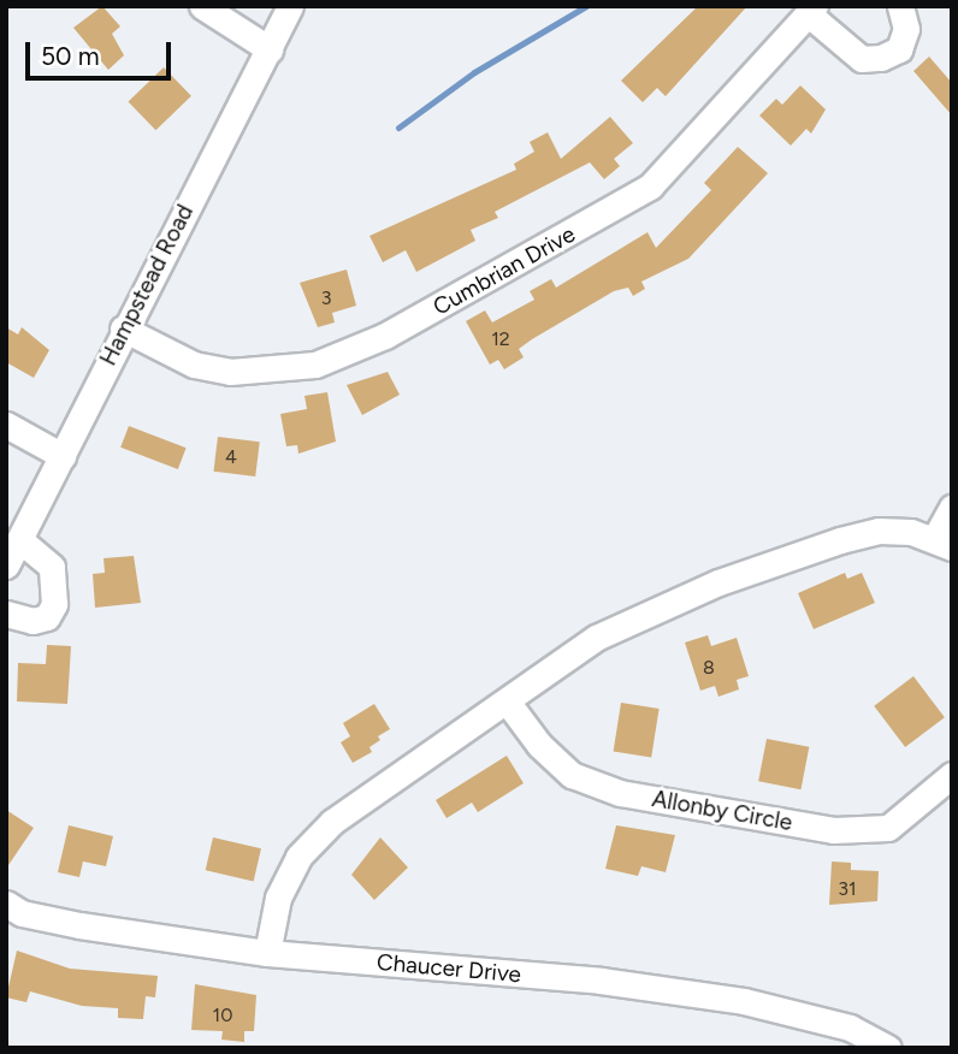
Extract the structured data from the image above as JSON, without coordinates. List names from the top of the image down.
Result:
{
  "streets": {
    "street": [
      "Cumbrian Drive",
      "Hampstead Road",
      "Allonby Circle",
      "Chaucer Drive"
    ]
  },
  "crossings": [
    ["Cumbrian Drive", "Hampstead Road"]
  ],
  "house_numbers": [
    "3",
    "12",
    "4",
    "8",
    "31",
    "10"
  ],
  "scale_bar": "50 m"
}
